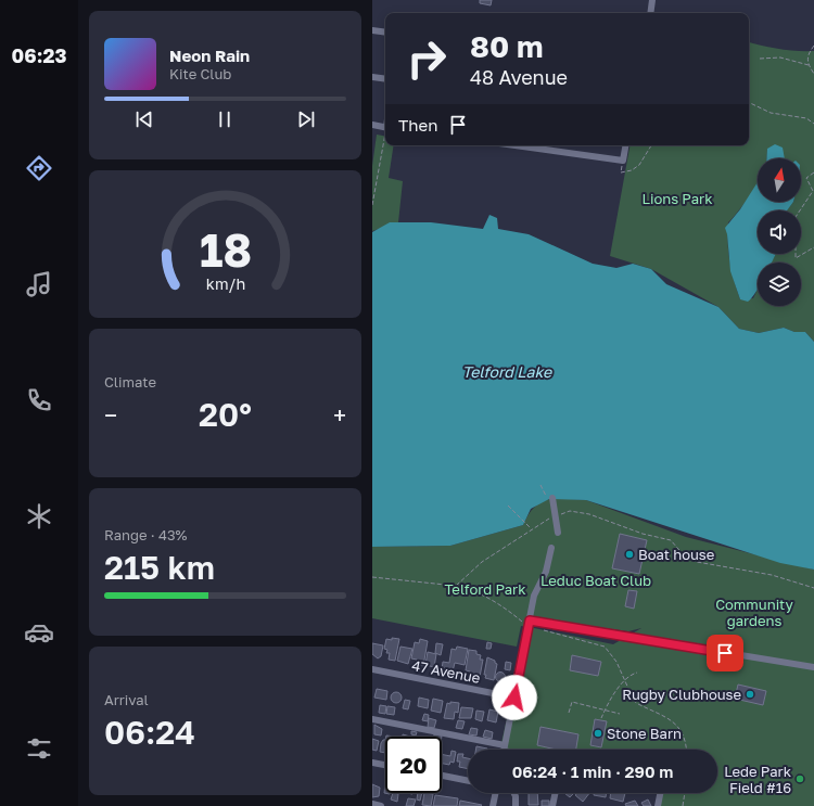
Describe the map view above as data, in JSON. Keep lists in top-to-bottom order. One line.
{"streets":{"street":["47 Avenue"]},"water":["Telford Lake"],"parks":["Lions Park","Leduc Boat Club","Telford Park","Community gardens"],"places":["Boat house","Rugby Clubhouse","Stone Barn","Lede Park Field #16"],"north":"top","page":{"tabs":"06:23","turn":["80 m","48 Avenue"],"song":["Neon Rain","Kite Club"],"then":"Then","tile":["Climate",["Range · 43%","215 km"],["Arrival","06:24"]],"heat":["−","20°","+"],"limit":"20","trip":"06:24 · 1 min · 290 m","gauge":["18","km/h"]}}
